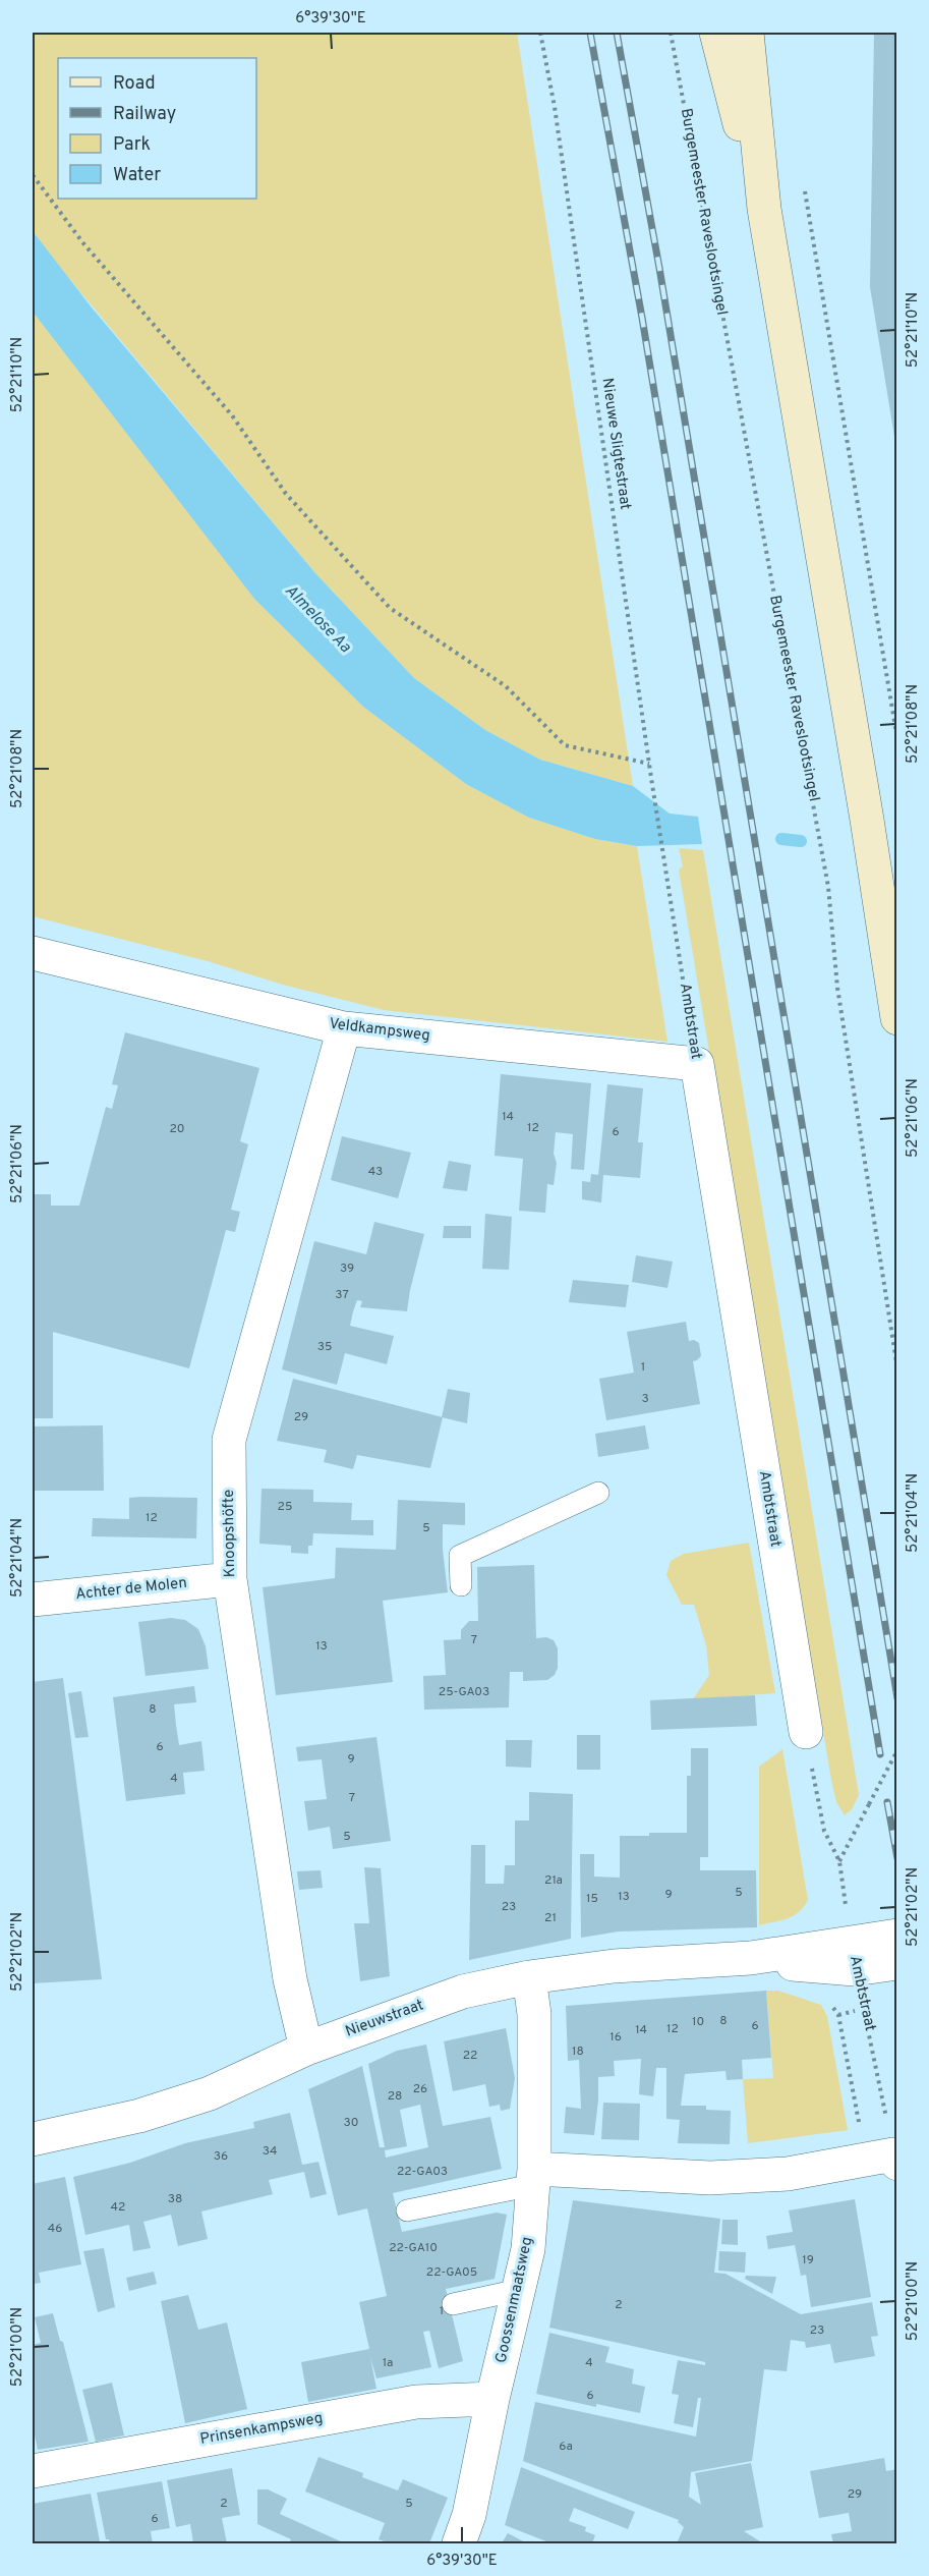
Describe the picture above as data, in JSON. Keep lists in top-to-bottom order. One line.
{"streets":{"street":["Ambtstraat","Veldkampsweg","Knoopshöfte","Achter de Molen","Nieuwstraat","Goossenmaatsweg","Prinsenkampsweg"],"path":["Burgemeester Raveslootsingel","Nieuwe Sligtestraat"]},"crossings":[["Nieuwe Sligtestraat","Ambtstraat"],["Ambtstraat","Veldkampsweg"],["Ambtstraat","Nieuwstraat"],["Veldkampsweg","Knoopshöfte"],["Knoopshöfte","Achter de Molen"],["Knoopshöfte","Nieuwstraat"],["Nieuwstraat","Goossenmaatsweg"],["Goossenmaatsweg","Prinsenkampsweg"]],"water":["Almelose Aa"],"house_numbers":["14","12","20","6","43","39","37","35","1","3","29","25","12","5","7","13","25-GA03","8","6","9","4","7","5","21a","5","9","13","15","23","21","8","10","6","12","14","16","18","22","26","28","30","34","36","22-GA03","38","42","46","22-GA10","19","22-GA05","2","1","23","1a","4","6","6a","29","2","5","6"],"legend":["Road","Railway","Park","Water"],"coordinates":["6°39'30\"E","52°21'10\"N","52°21'08\"N","52°21'06\"N","52°21'04\"N","52°21'02\"N","52°21'00\"N"]}
